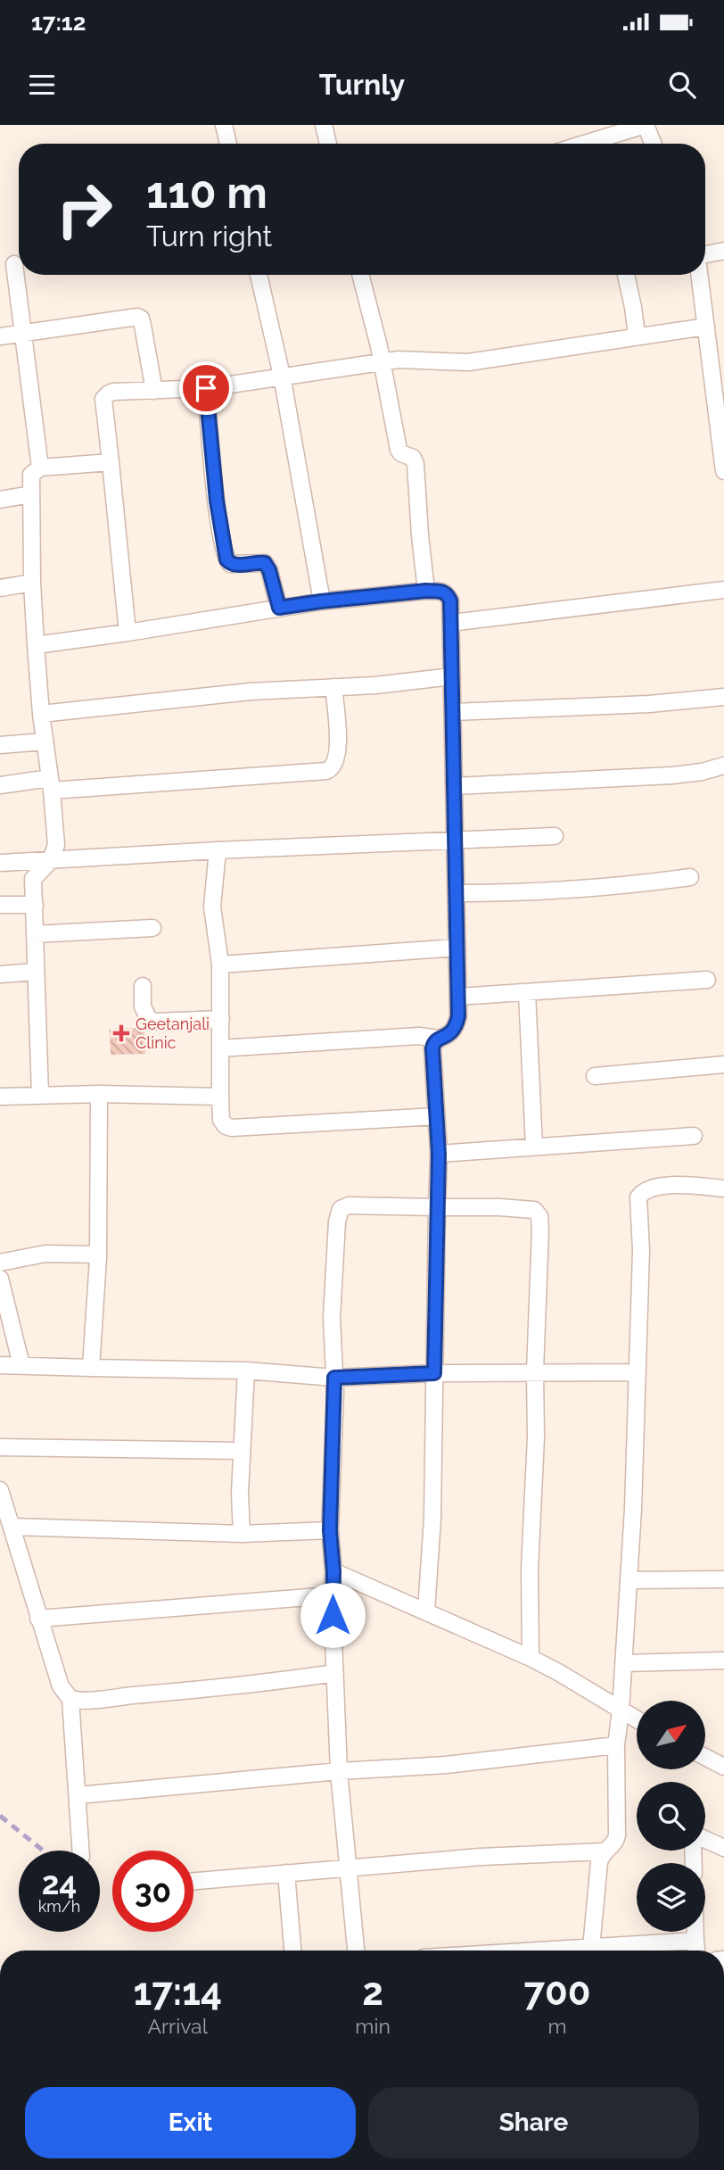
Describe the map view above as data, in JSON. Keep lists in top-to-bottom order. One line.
{"places":{"health":["Geetanjali Clinic"]},"north":"top right","page":{"status":"17:12","header":"Turnly","turn":["110 m","Turn right"],"speed":"24 km/h","limit":"30","eta":["17:14","Arrival","2","min","700","m"],"buttons":["Exit","Share"]}}
